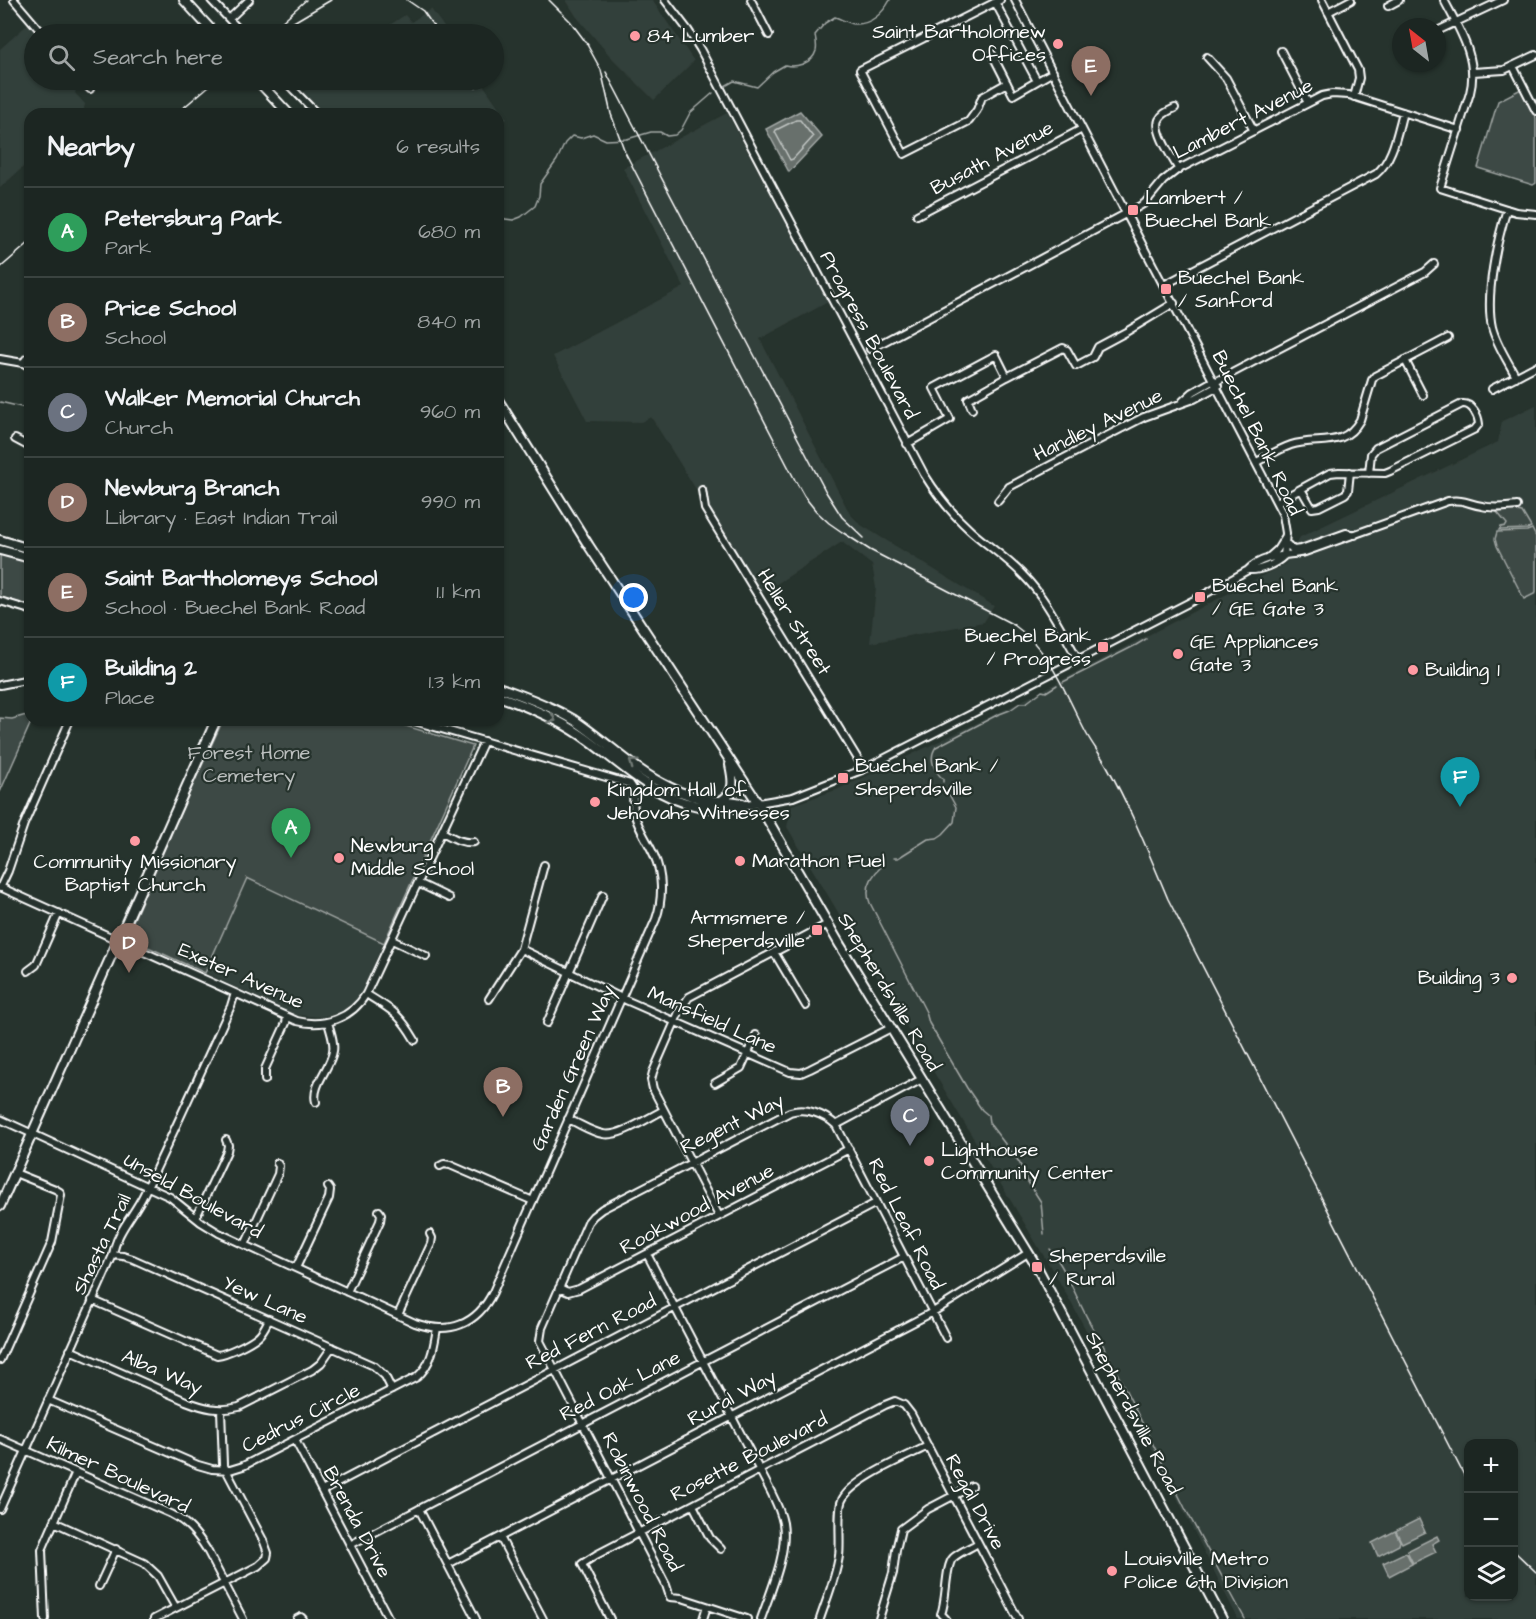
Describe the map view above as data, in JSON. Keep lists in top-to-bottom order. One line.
{"streets":{"main road":["Shepherdsville Road"],"street":["Lambert Avenue","Busath Avenue","Progress Boulevard","Handley Avenue","Buechel Bank Road","Heller Street","Exeter Avenue","Mansfield Lane","Garden Green Way","Regent Way","Unseld Boulevard","Rookwood Avenue","Red Leaf Road","Shasta Trail","Yew Lane","Red Fern Road","Alba Way","Red Oak Lane","Rural Way","Cedrus Circle","Rosette Boulevard","Kilmer Boulevard","Robinwood Road","Regal Drive","Brenda Drive"]},"crossings":[["Lambert Avenue","Buechel Bank Road"],["Busath Avenue","Buechel Bank Road"],["Handley Avenue","Buechel Bank Road"],["Exeter Avenue","Garden Green Way"],["Exeter Avenue","Shasta Trail"],["Shepherdsville Road","Mansfield Lane"],["Shepherdsville Road","Rural Way"],["Mansfield Lane","Garden Green Way"],["Garden Green Way","Unseld Boulevard"],["Garden Green Way","Cedrus Circle"],["Regent Way","Red Leaf Road"],["Regent Way","Robinwood Road"],["Unseld Boulevard","Shasta Trail"],["Unseld Boulevard","Cedrus Circle"],["Rookwood Avenue","Red Leaf Road"],["Rookwood Avenue","Robinwood Road"],["Red Leaf Road","Red Fern Road"],["Red Leaf Road","Red Oak Lane"],["Red Leaf Road","Rural Way"],["Shasta Trail","Yew Lane"],["Shasta Trail","Alba Way"],["Shasta Trail","Cedrus Circle"],["Shasta Trail","Kilmer Boulevard"],["Yew Lane","Alba Way"],["Yew Lane","Cedrus Circle"],["Red Fern Road","Robinwood Road"],["Red Fern Road","Brenda Drive"],["Red Oak Lane","Robinwood Road"],["Red Oak Lane","Brenda Drive"],["Rural Way","Robinwood Road"],["Cedrus Circle","Brenda Drive"],["Rosette Boulevard","Robinwood Road"],["Rosette Boulevard","Regal Drive"]],"parks":["Forest Home Cemetery"],"places":{"other":["84 Lumber","Saint Bartholomew Offices","GE Appliances Gate 3","Building 1","Kingdom Hall of Jehovahs Witnesses","Community Missionary Baptist Church","Newburg Middle School","Marathon Fuel","Building 3","Lighthouse Community Center","Louisville Metro Police 6th Division"],"transit":["Lambert / Buechel Bank","Buechel Bank / Sanford","Buechel Bank / GE Gate 3","Buechel Bank / Progress","Buechel Bank / Sheperdsville","Armsmere / Sheperdsville","Sheperdsville / Rural"]},"north":"top left","page":{"search":"Search here","pins":["E","F","A","D","B","C"],"heading":["Nearby","6 results"],"list":[{"mark":"A","name":"Petersburg Park","note":"Park","value":"680 m"},{"mark":"B","name":"Price School","note":"School","value":"840 m"},{"mark":"C","name":"Walker Memorial Church","note":"Church","value":"960 m"},{"mark":"D","name":"Newburg Branch","note":"Library · East Indian Trail","value":"990 m"},{"mark":"E","name":"Saint Bartholomeys School","note":"School · Buechel Bank Road","value":"1.1 km"},{"mark":"F","name":"Building 2","note":"Place","value":"1.3 km"}],"map_buttons":["+","−"]}}
